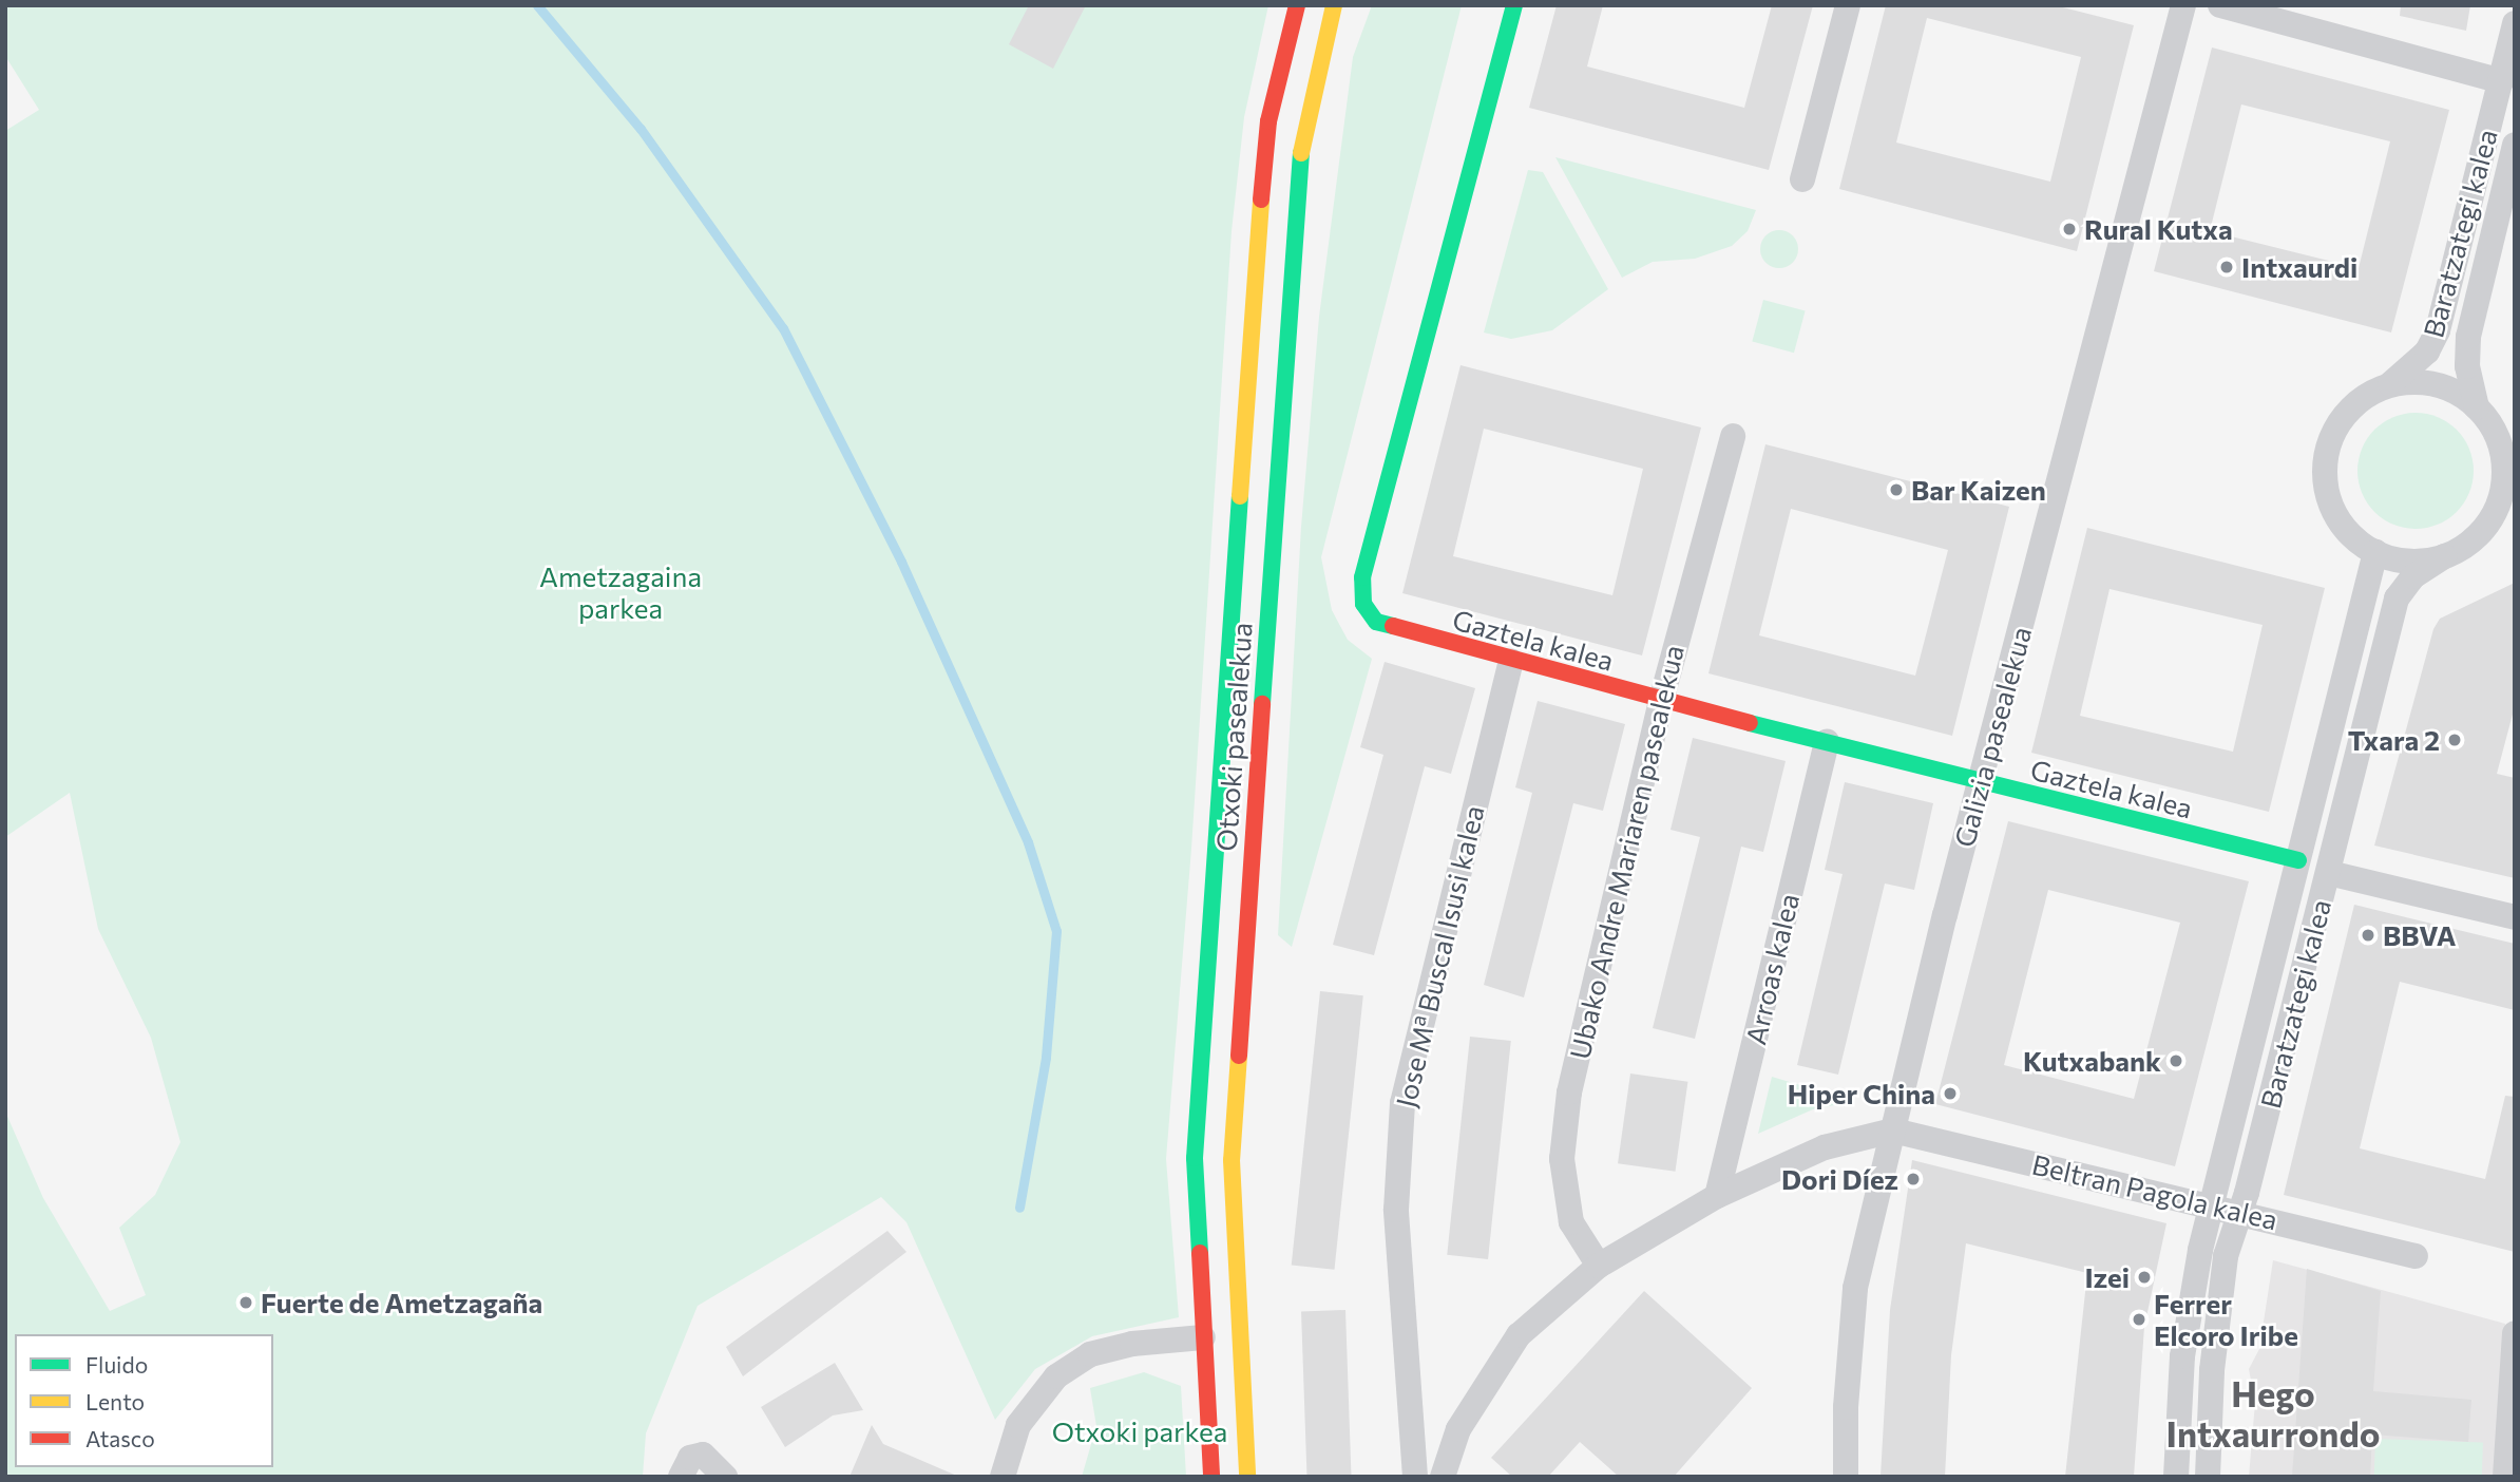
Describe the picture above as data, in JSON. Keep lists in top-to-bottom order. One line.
{"streets":{"main road":["Gaztela kalea","Otxoki pasealekua"],"street":["Baratzategi kalea","Galizia pasealekua","Ubako Andre Mariaren pasealekua","Jose Mª Buscal Isusi kalea","Arroas kalea","Beltran Pagola kalea"]},"crossings":[["Baratzategi kalea","Gaztela kalea"],["Baratzategi kalea","Beltran Pagola kalea"],["Gaztela kalea","Galizia pasealekua"],["Gaztela kalea","Ubako Andre Mariaren pasealekua"],["Gaztela kalea","Jose Mª Buscal Isusi kalea"],["Gaztela kalea","Arroas kalea"],["Galizia pasealekua","Beltran Pagola kalea"]],"districts":["Hego Intxaurrondo"],"parks":["Ametzagaina parkea","Otxoki parkea"],"places":["Rural Kutxa","Intxaurdi","Bar Kaizen","Txara 2","BBVA","Kutxabank","Hiper China","Dori Díez","Izei","Fuerte de Ametzagaña","Ferrer Elcoro Iribe"],"legend":["Fluido","Lento","Atasco"]}
